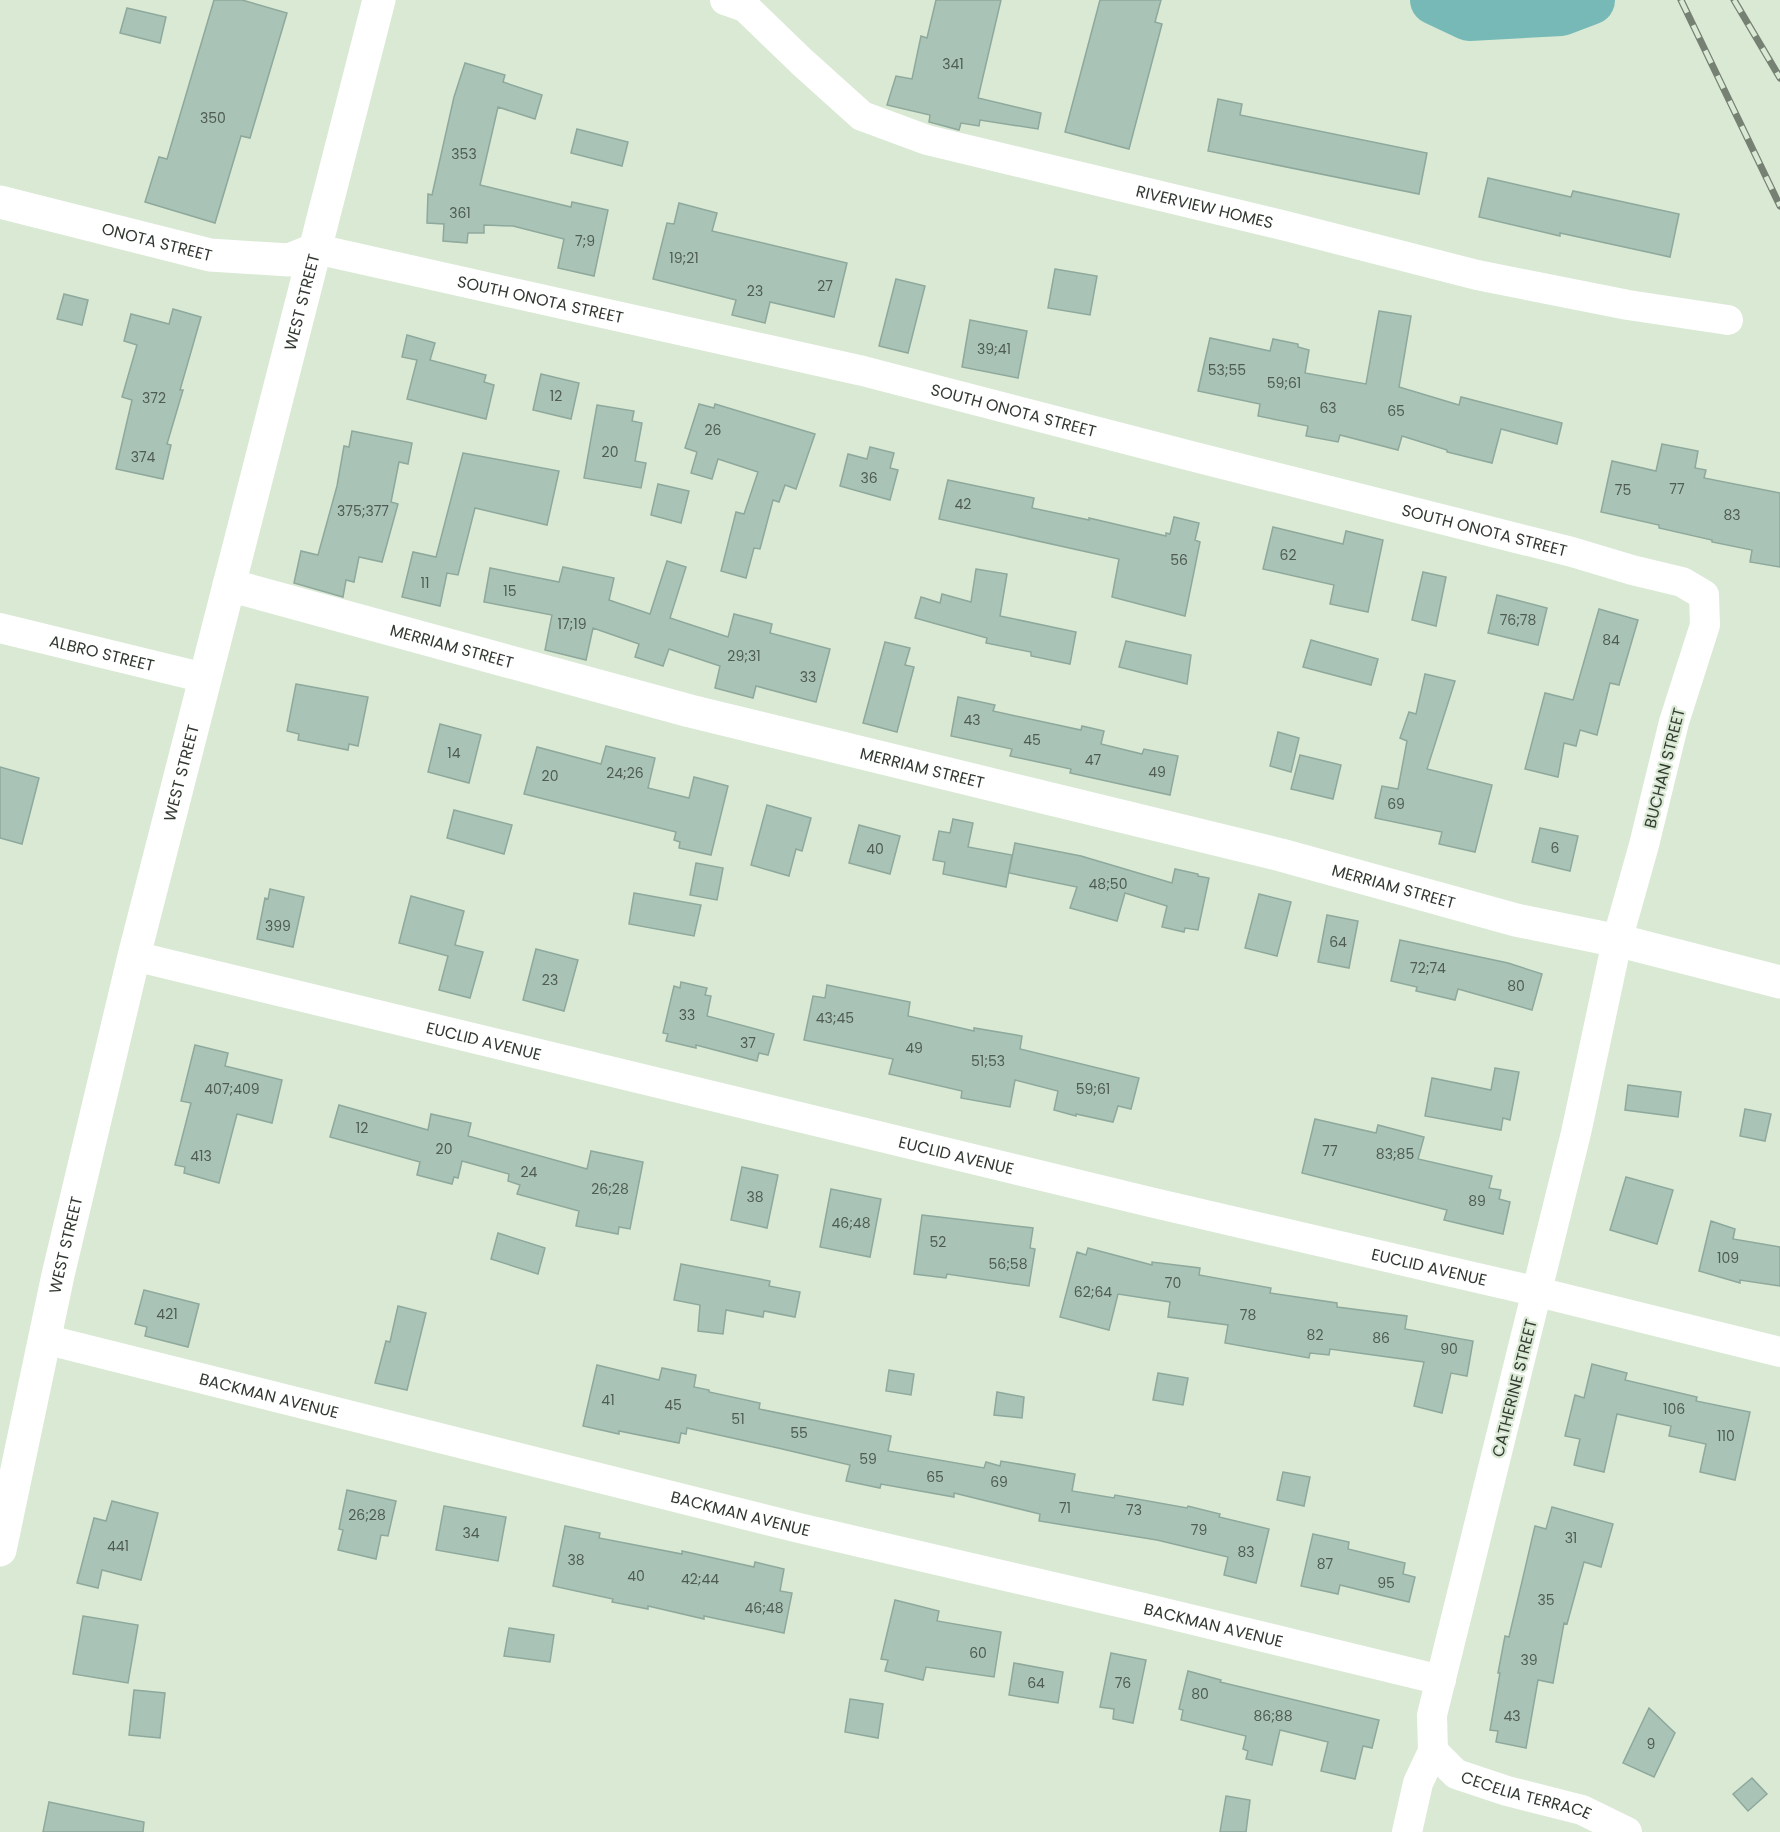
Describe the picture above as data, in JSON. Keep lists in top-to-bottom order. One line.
{"streets":{"street":["RIVERVIEW HOMES","ONOTA STREET","SOUTH ONOTA STREET","WEST STREET","MERRIAM STREET","ALBRO STREET","BUCHAN STREET","EUCLID AVENUE","CATHERINE STREET","BACKMAN AVENUE","CECELIA TERRACE"]},"crossings":[["ONOTA STREET","SOUTH ONOTA STREET"],["ONOTA STREET","WEST STREET"],["SOUTH ONOTA STREET","WEST STREET"],["SOUTH ONOTA STREET","BUCHAN STREET"],["WEST STREET","MERRIAM STREET"],["WEST STREET","ALBRO STREET"],["WEST STREET","EUCLID AVENUE"],["WEST STREET","BACKMAN AVENUE"],["MERRIAM STREET","BUCHAN STREET"],["MERRIAM STREET","CATHERINE STREET"],["BUCHAN STREET","CATHERINE STREET"],["EUCLID AVENUE","CATHERINE STREET"],["CATHERINE STREET","BACKMAN AVENUE"],["CATHERINE STREET","CECELIA TERRACE"]],"house_numbers":["341","350","353","361","7;9","19;21","27","23","39;41","53;55","59;61","12","372","63","65","26","20","374","36","77","75","42","375;377","83","62","56","11","15","76;78","17;19","84","29;31","33","43","45","14","47","49","24;26","20","69","6","40","48;50","399","64","72;74","23","80","33","43;45","37","49","51;53","407;409","59;61","12","20","77","83;85","413","24","26;28","38","89","46;48","52","109","56;58","70","62;64","421","78","82","86","90","41","45","106","51","55","110","59","65","69","71","73","26;28","79","34","31","441","83","38","87","40","42;44","95","35","46;48","60","39","64","76","80","86;88","43","9"]}
